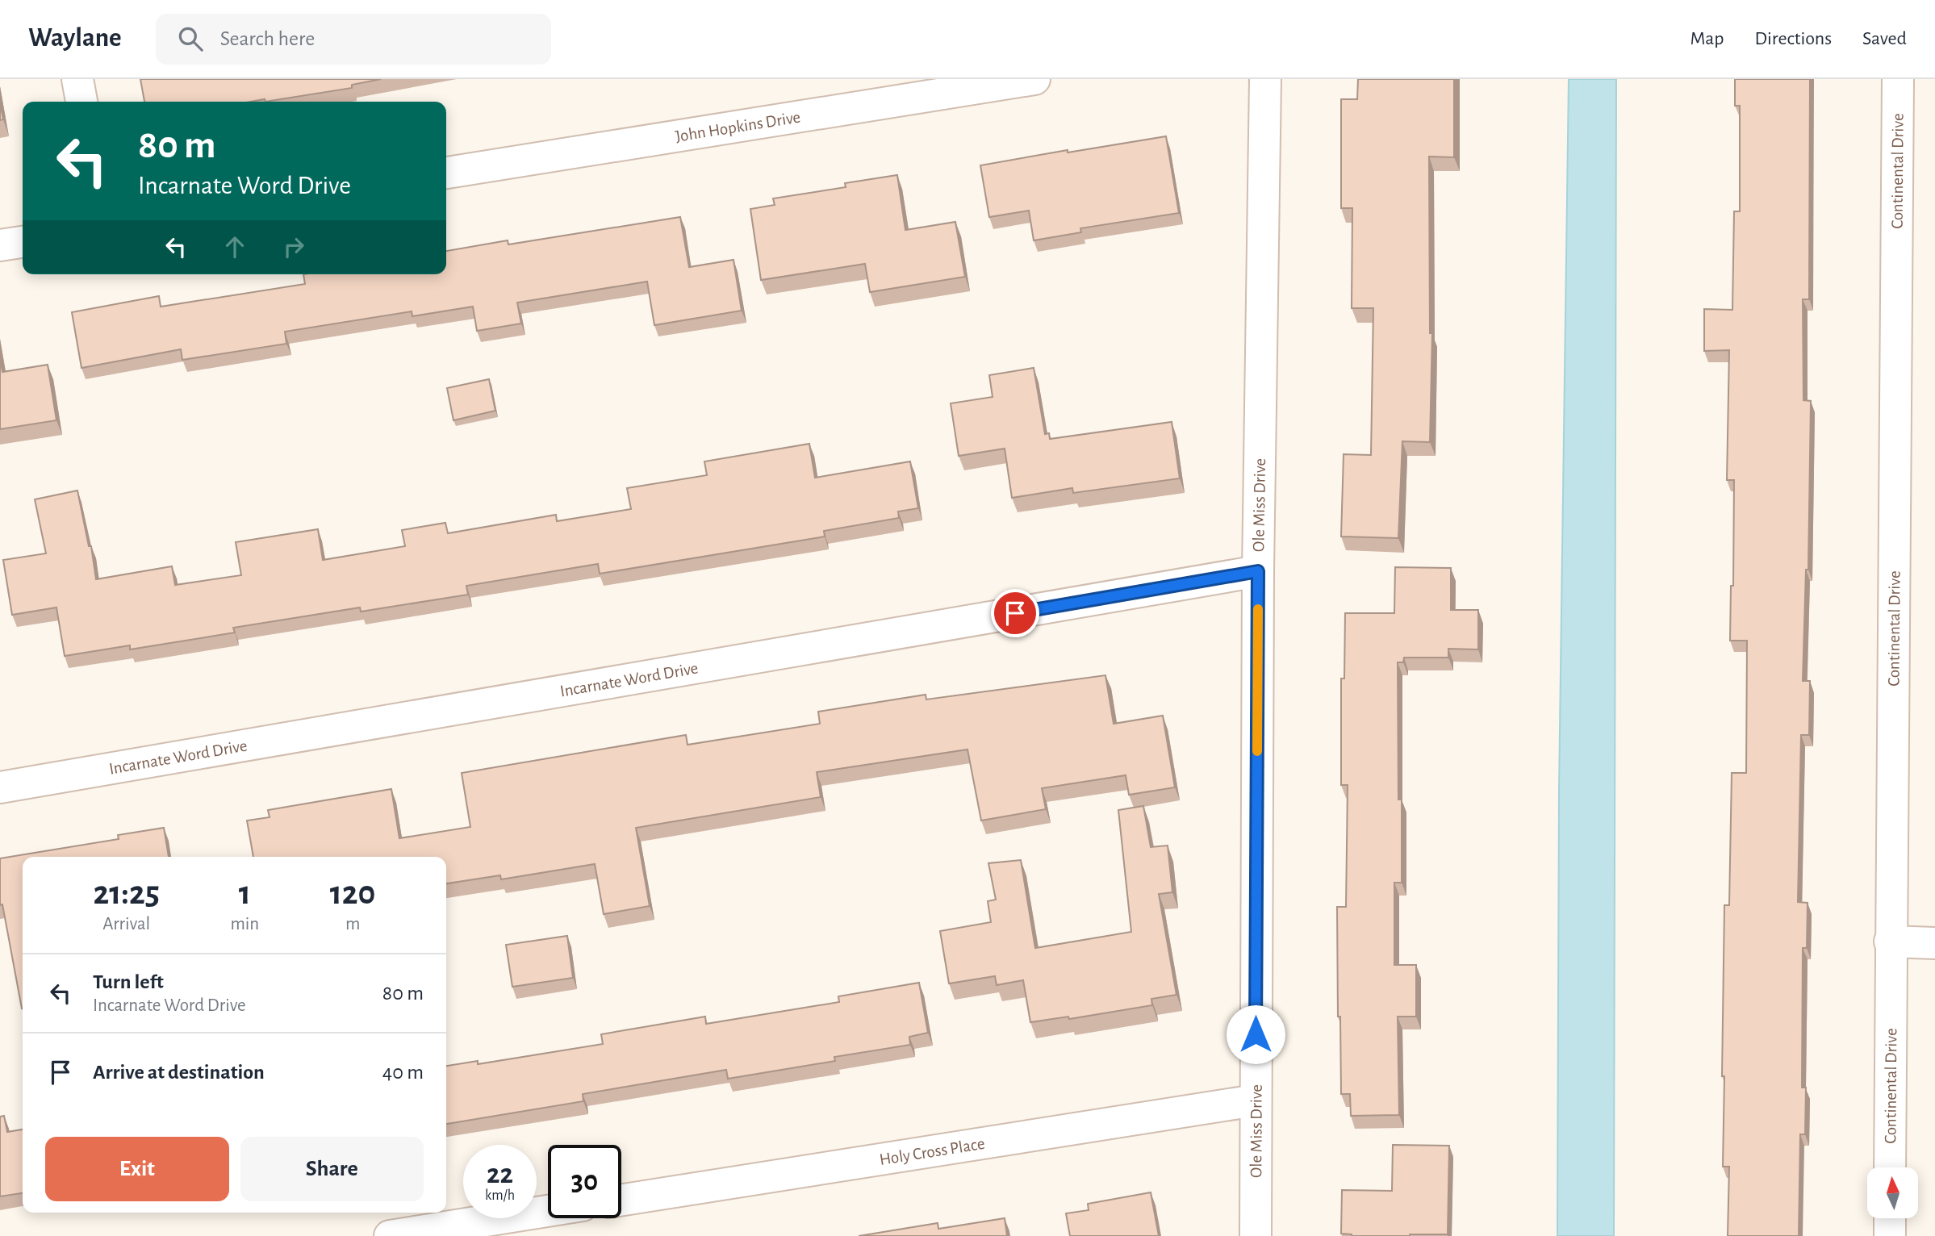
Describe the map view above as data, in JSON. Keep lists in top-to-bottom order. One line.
{"streets":{"street":["John Hopkins Drive","Continental Drive","Ole Miss Drive","Incarnate Word Drive","Holy Cross Place"]},"crossings":[["Ole Miss Drive","Incarnate Word Drive"],["Ole Miss Drive","Holy Cross Place"]],"north":"top","page":{"header":"Waylane","search":"Search here","nav":["Map","Directions","Saved"],"turn":["80 m","Incarnate Word Drive"],"eta":["21:25","Arrival","1","min","120","m"],"list":[{"name":"Turn left","note":"Incarnate Word Drive","value":"80 m"},{"name":"Arrive at destination","value":"40 m"}],"buttons":["Exit","Share"],"speed":"22 km/h","limit":"30"}}
